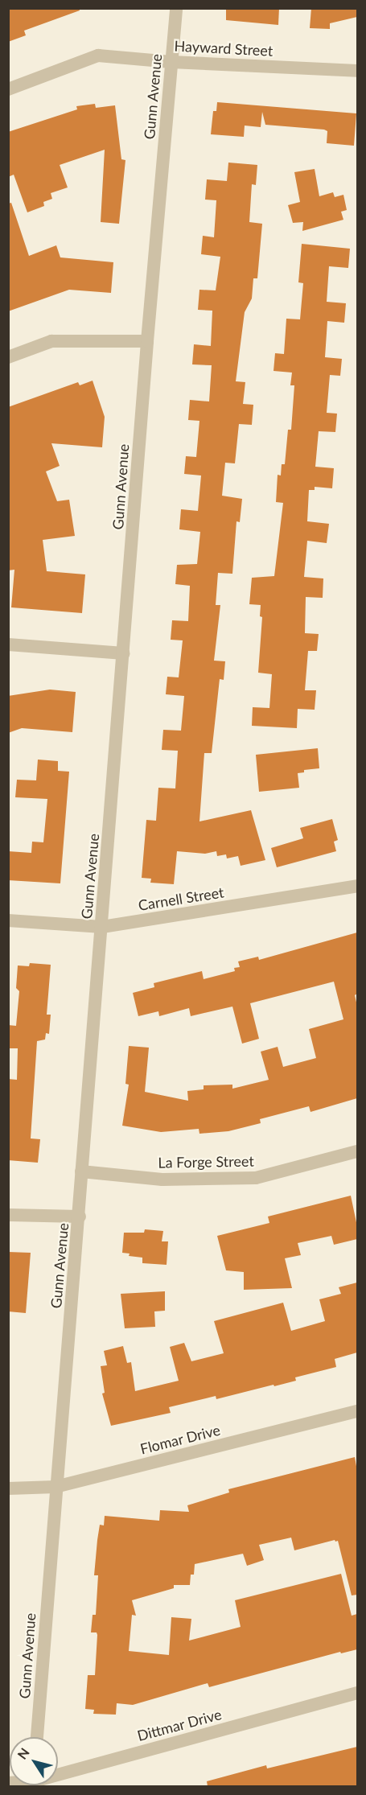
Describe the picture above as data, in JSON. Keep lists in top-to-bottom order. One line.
{"streets":{"street":["Hayward Street","Gunn Avenue","Carnell Street","La Forge Street","Flomar Drive","Dittmar Drive"]},"crossings":[["Hayward Street","Gunn Avenue"],["Gunn Avenue","Carnell Street"],["Gunn Avenue","La Forge Street"],["Gunn Avenue","Flomar Drive"]],"north":"top left"}
